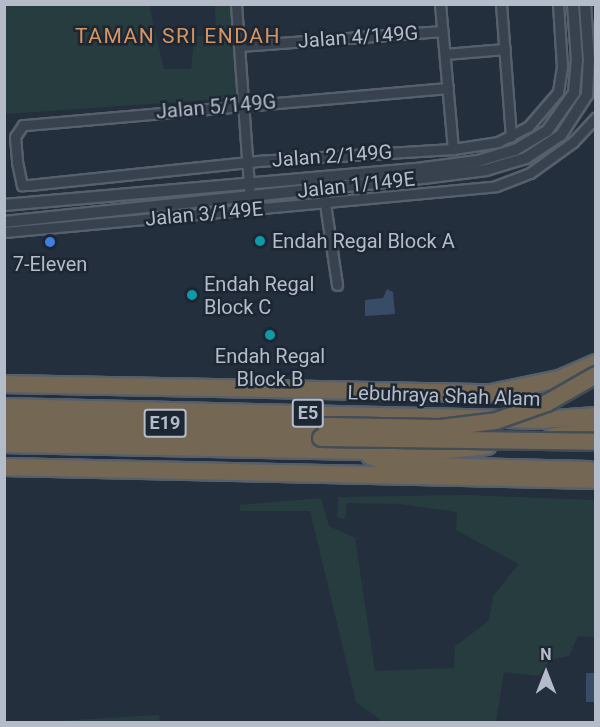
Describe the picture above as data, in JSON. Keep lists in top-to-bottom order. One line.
{"streets":{"highway":["Lebuhraya Shah Alam","E5","E19"],"street":["Jalan 4/149G","Jalan 5/149G","Jalan 2/149G","Jalan 1/149E","Jalan 3/149E"]},"crossings":[["Jalan 5/149G","Jalan 2/149G"],["Lebuhraya Shah Alam","E5"]],"districts":["TAMAN SRI ENDAH"],"places":["Endah Regal Block A","7-Eleven","Endah Regal Block C","Endah Regal Block B"],"north":"top"}
